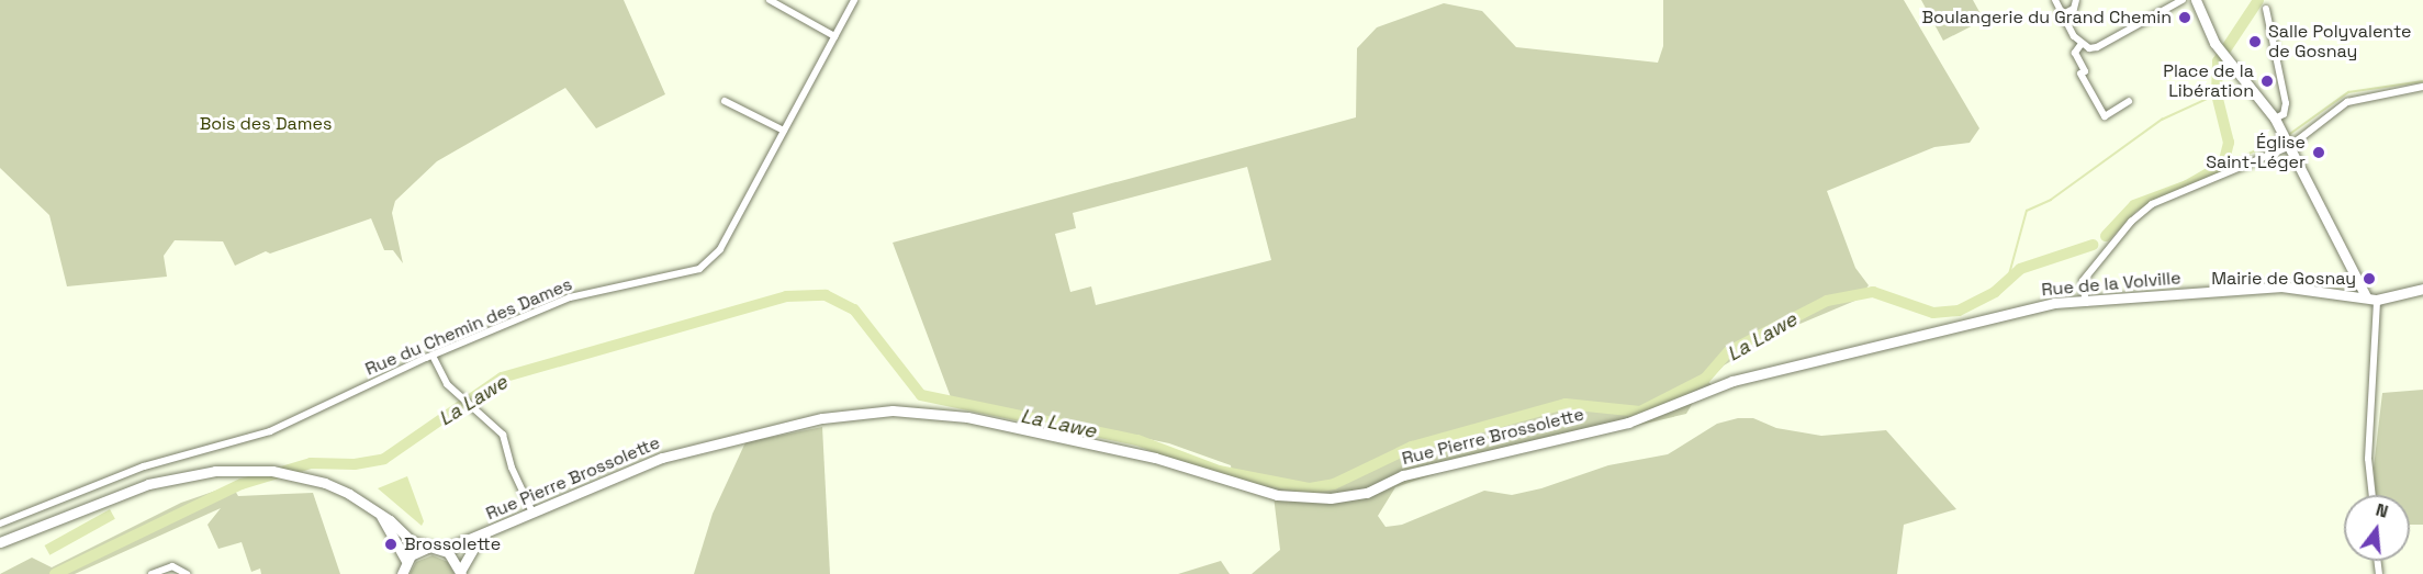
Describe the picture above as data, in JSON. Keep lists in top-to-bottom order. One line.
{"streets":{"street":["Rue de la Volville","Rue du Chemin des Dames","Rue Pierre Brossolette"]},"crossings":[["Rue de la Volville","Rue Pierre Brossolette"]],"water":["La Lawe"],"parks":["Bois des Dames"],"places":["Boulangerie du Grand Chemin","Salle Polyvalente de Gosnay","Place de la Libération","Église Saint-Léger","Mairie de Gosnay","Brossolette"],"north":"top"}
